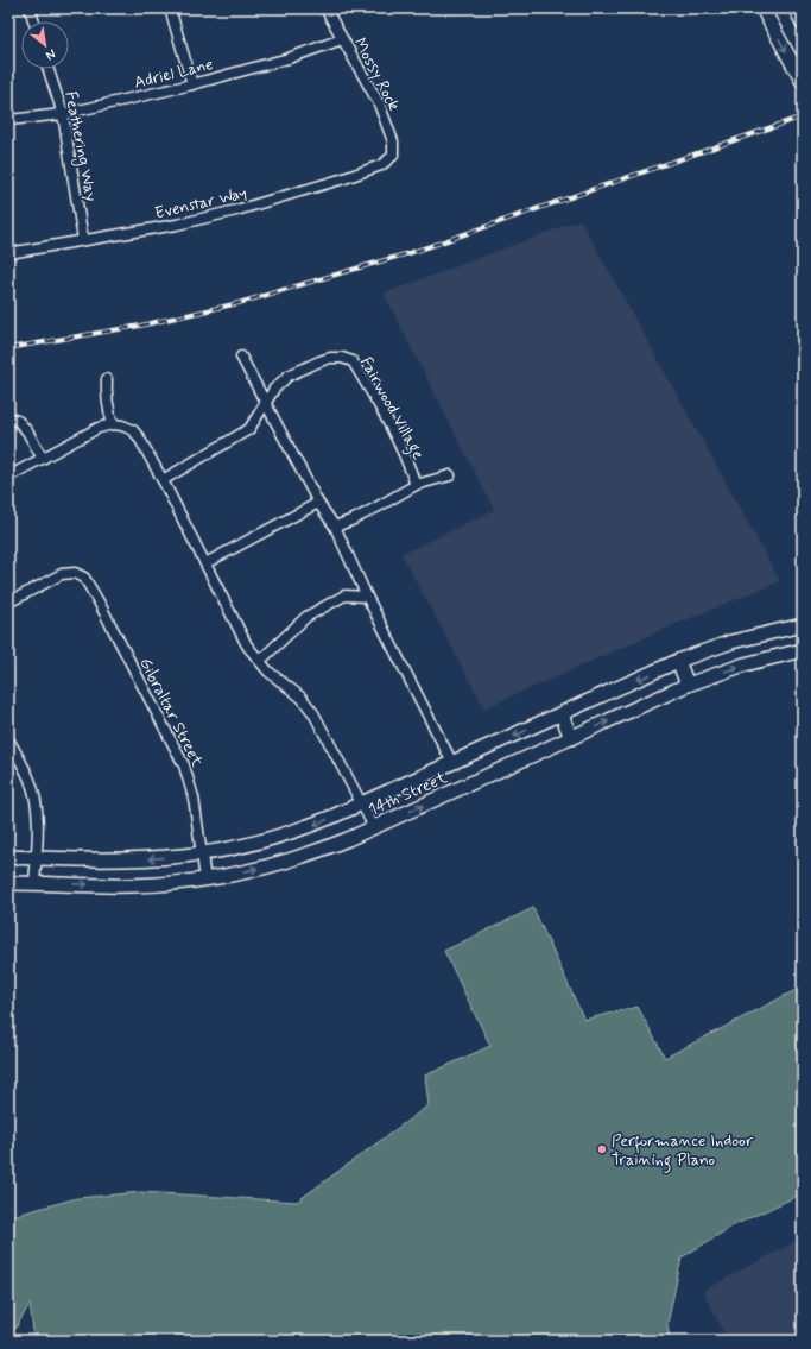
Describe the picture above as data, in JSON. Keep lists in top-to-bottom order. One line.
{"streets":{"main road":["14th Street"],"street":["Adriel Lane","Mossy Rock","Feathering Way","Evenstar Way","Fairwood Village","Gibraltar Street"]},"crossings":[["Adriel Lane","Mossy Rock"],["Adriel Lane","Feathering Way"],["Mossy Rock","Evenstar Way"],["Feathering Way","Evenstar Way"],["Gibraltar Street","14th Street"]],"places":["Performance Indoor Training Plano"],"north":"bottom right"}
